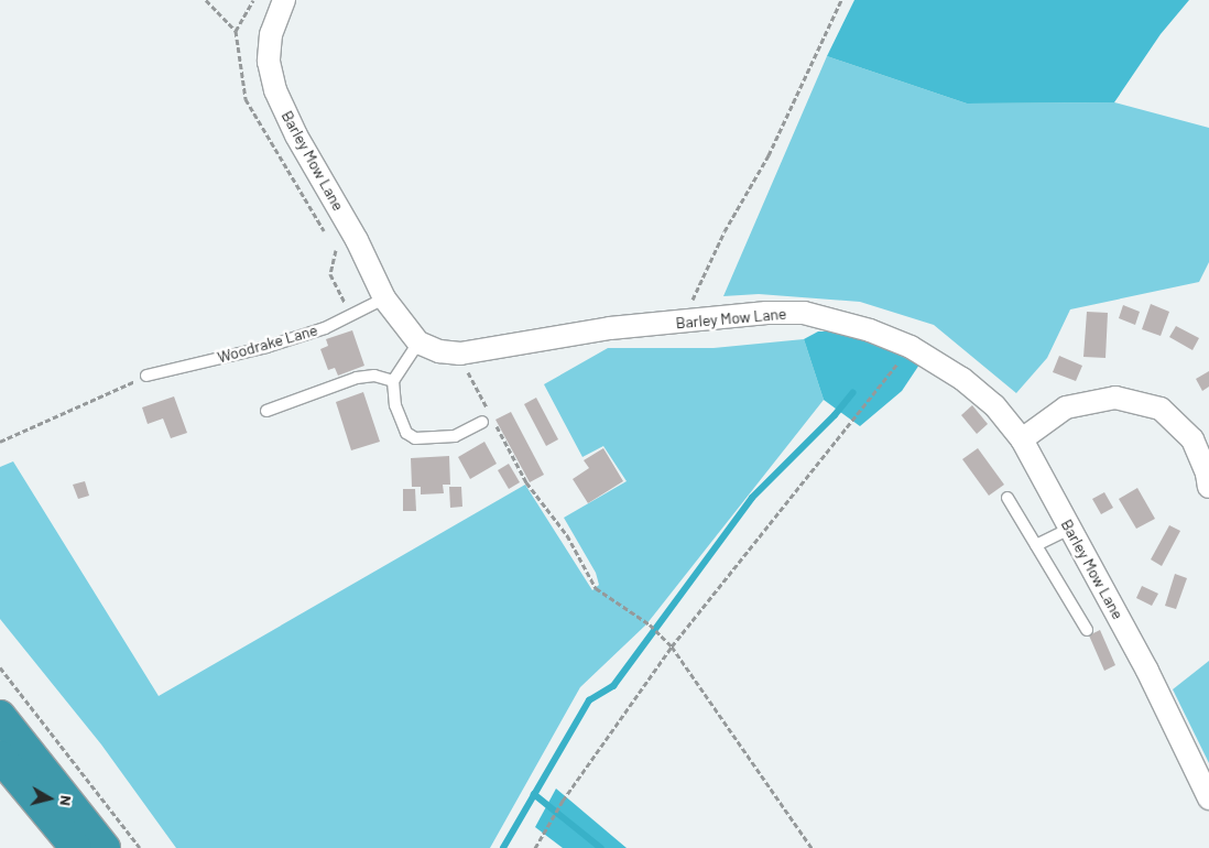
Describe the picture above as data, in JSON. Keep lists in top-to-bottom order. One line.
{"streets":{"street":["Barley Mow Lane"],"lane":["Woodrake Lane"]},"crossings":[["Barley Mow Lane","Woodrake Lane"]],"north":"right"}
